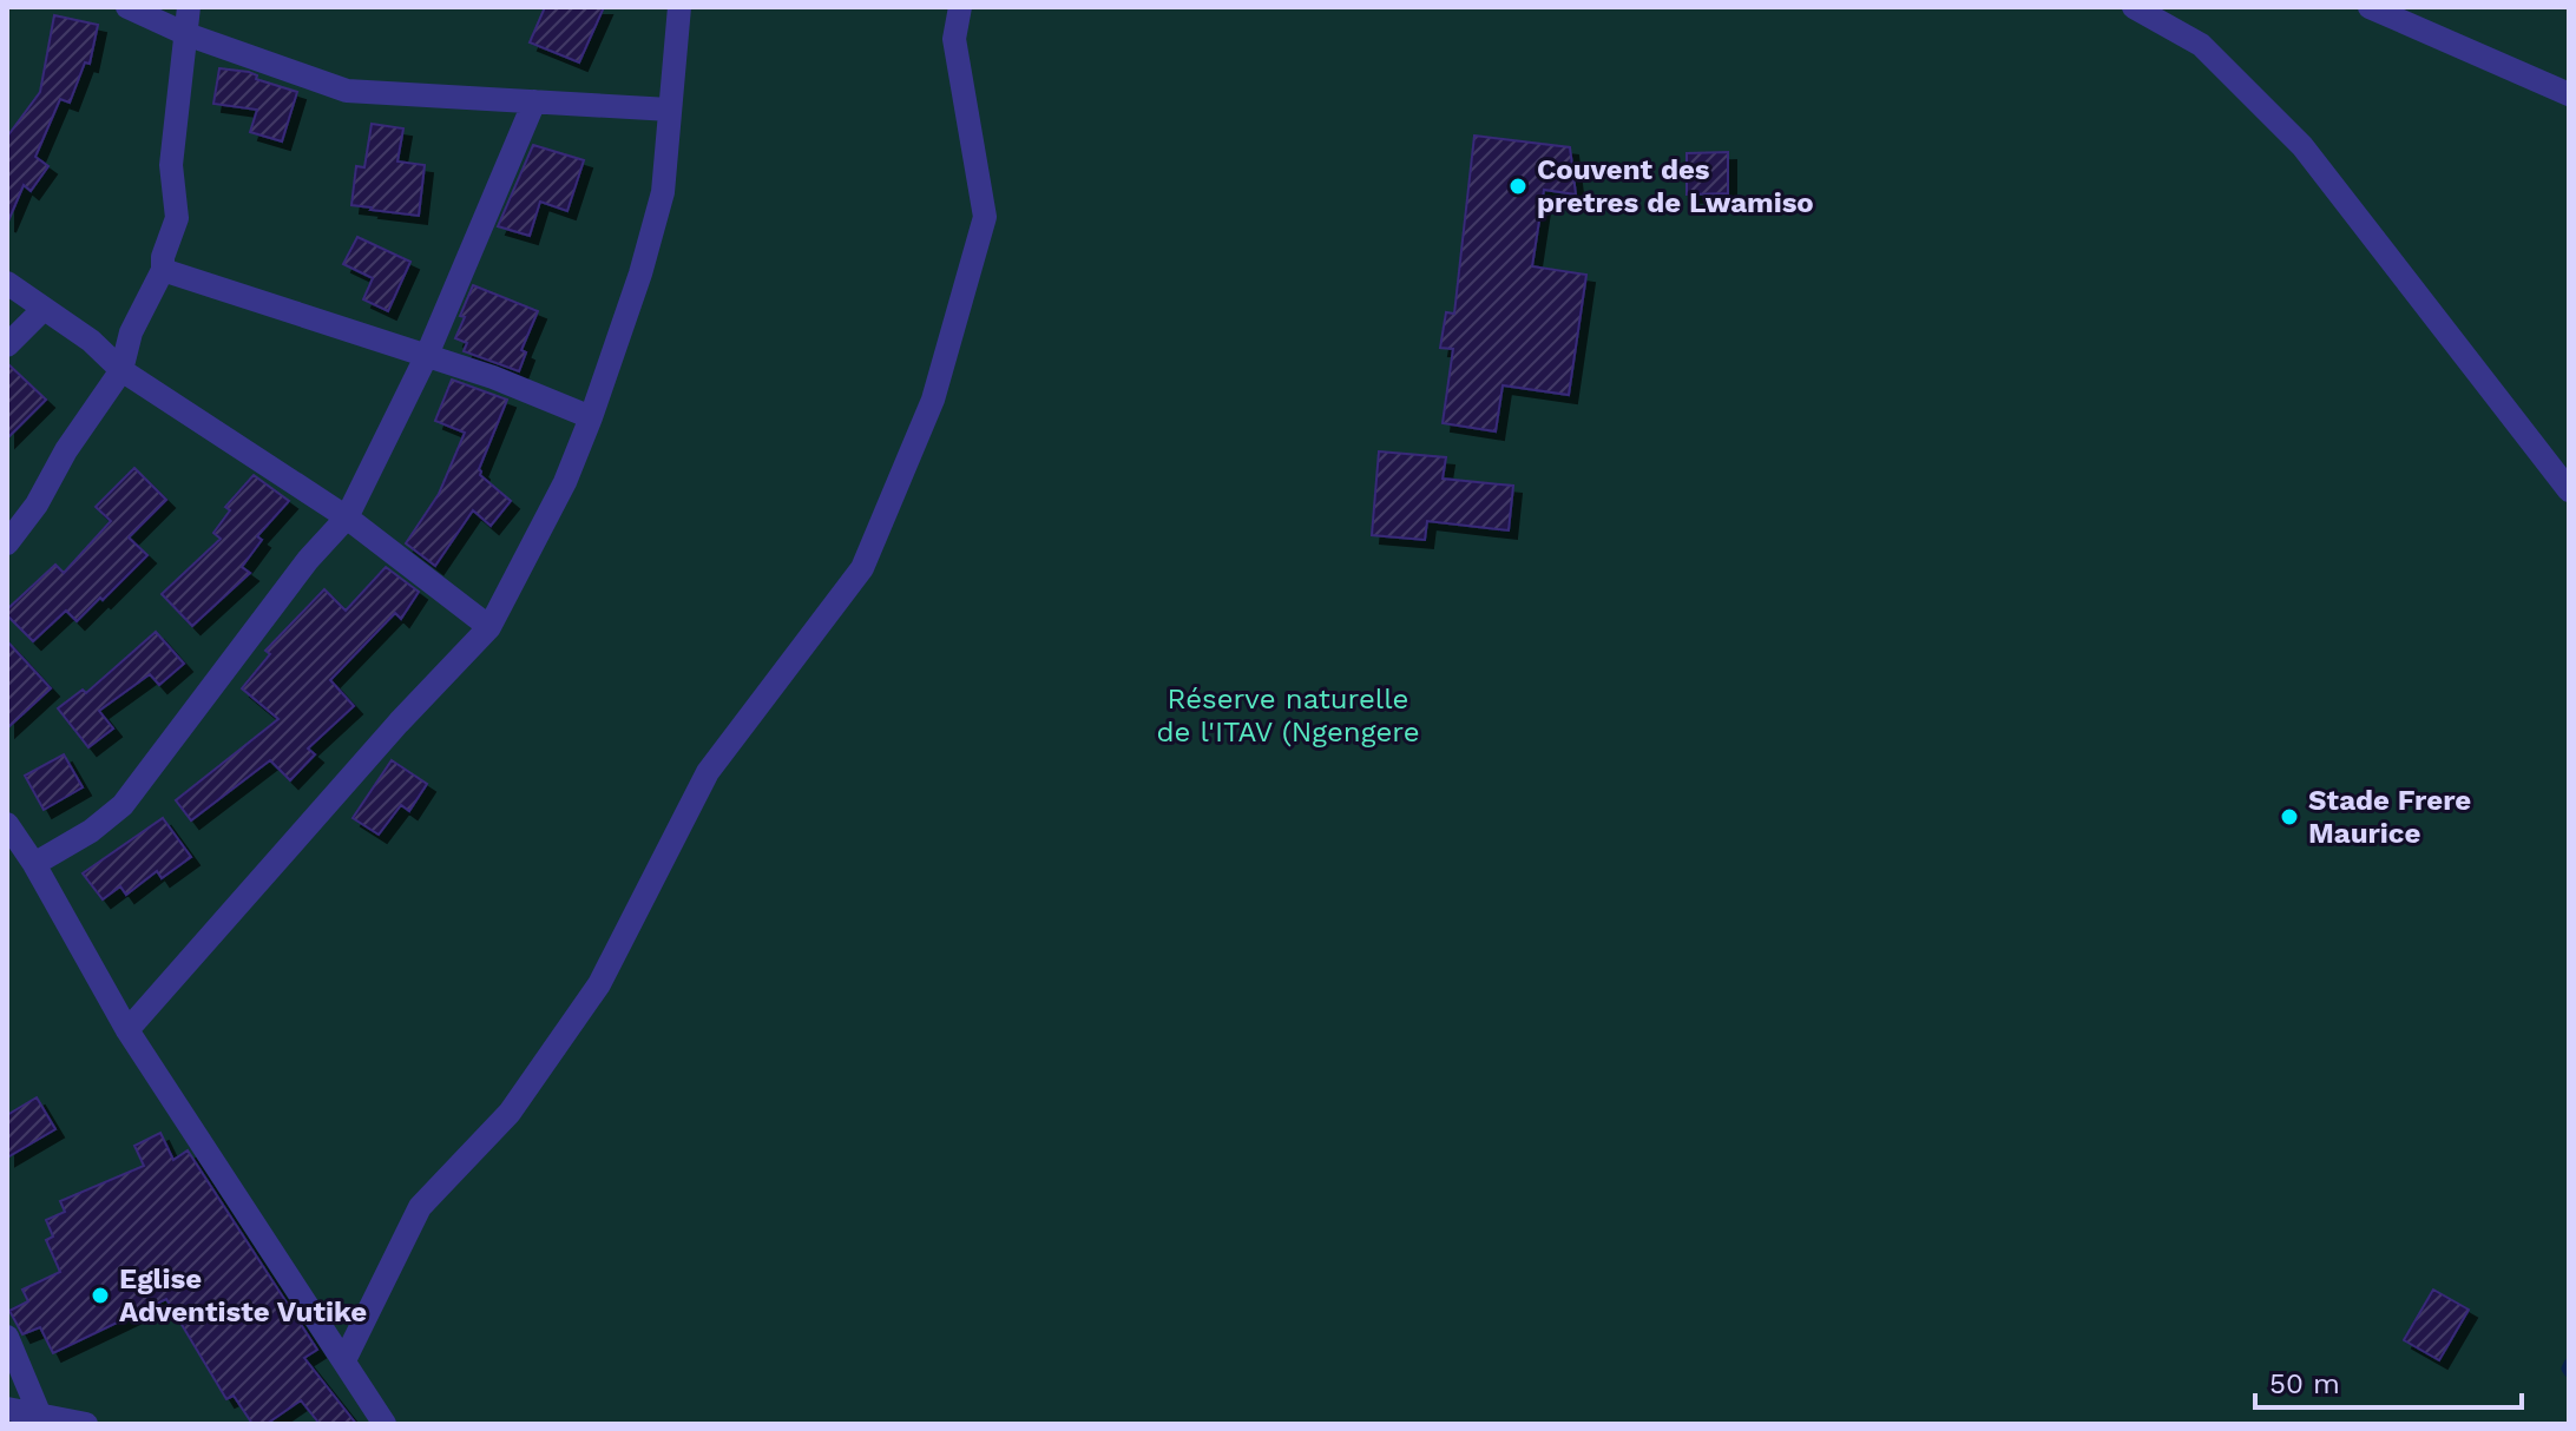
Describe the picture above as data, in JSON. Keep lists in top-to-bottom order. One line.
{"parks":["Réserve naturelle de l'ITAV (Ngengere"],"places":["Couvent des pretres de Lwamiso","Stade Frere Maurice","Eglise Adventiste Vutike"],"scale_bar":"50 m"}
